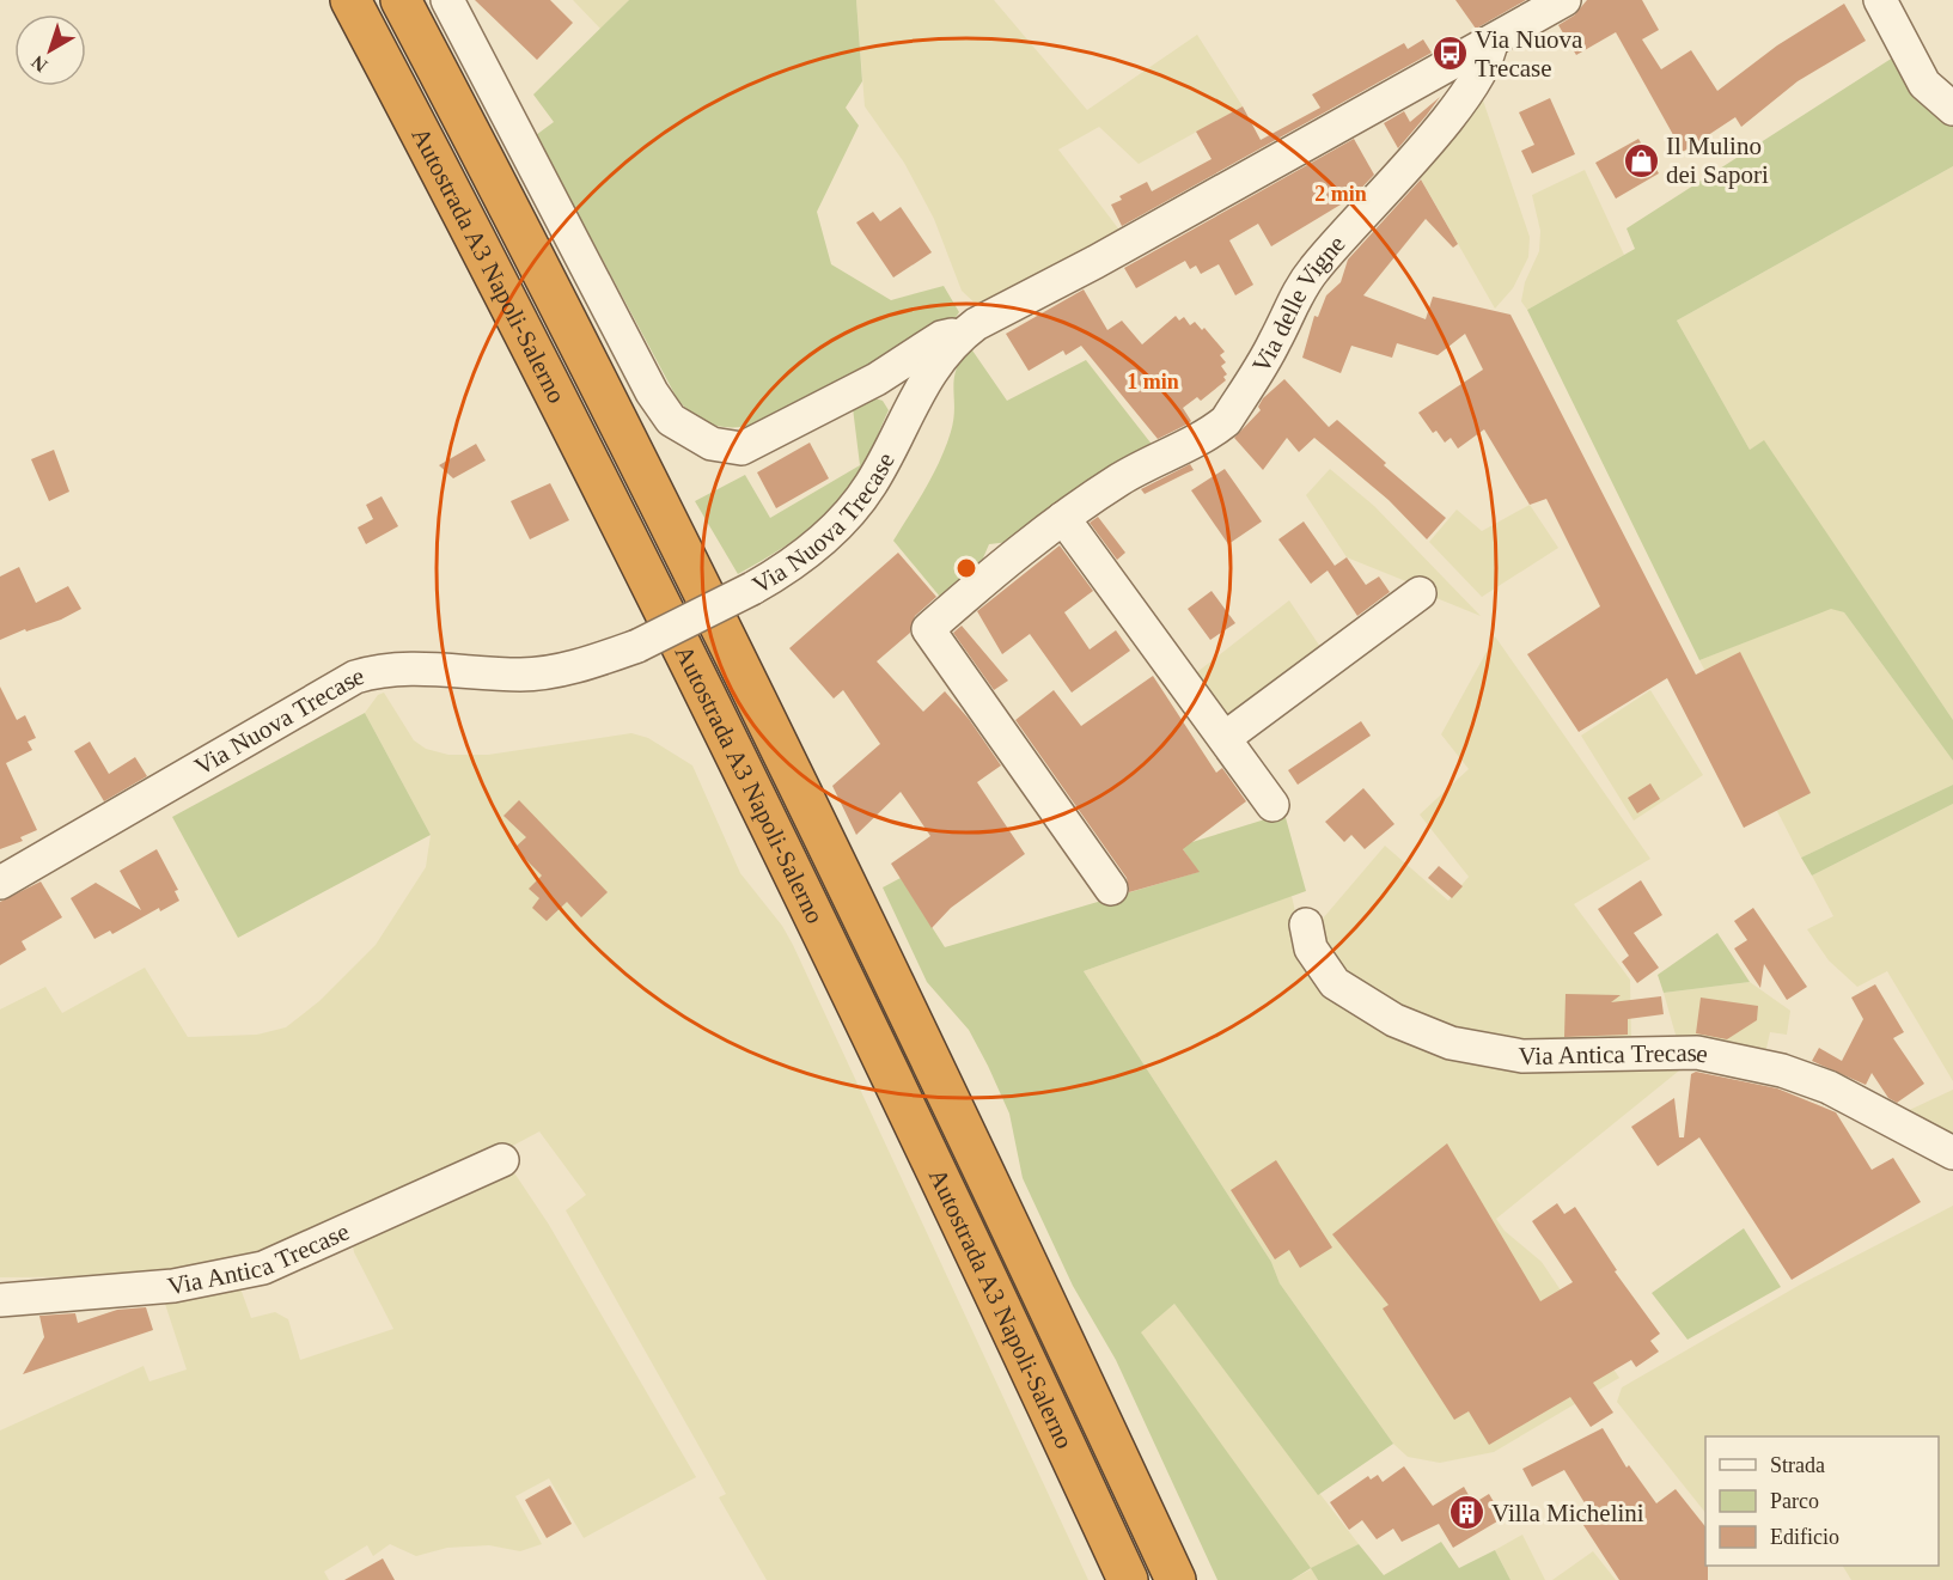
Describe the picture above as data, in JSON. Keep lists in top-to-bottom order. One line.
{"streets":{"highway":["Autostrada A3 Napoli-Salerno"],"street":["Via delle Vigne","Via Nuova Trecase","Via Antica Trecase"]},"crossings":[["Via delle Vigne","Via Nuova Trecase"]],"places":{"bus stop":["Via Nuova Trecase"],"shop":["Il Mulino dei Sapori"],"building":["Villa Michelini"]},"legend":["Strada","Parco","Edificio"],"north":"bottom left","rings":["2 min","1 min"]}
